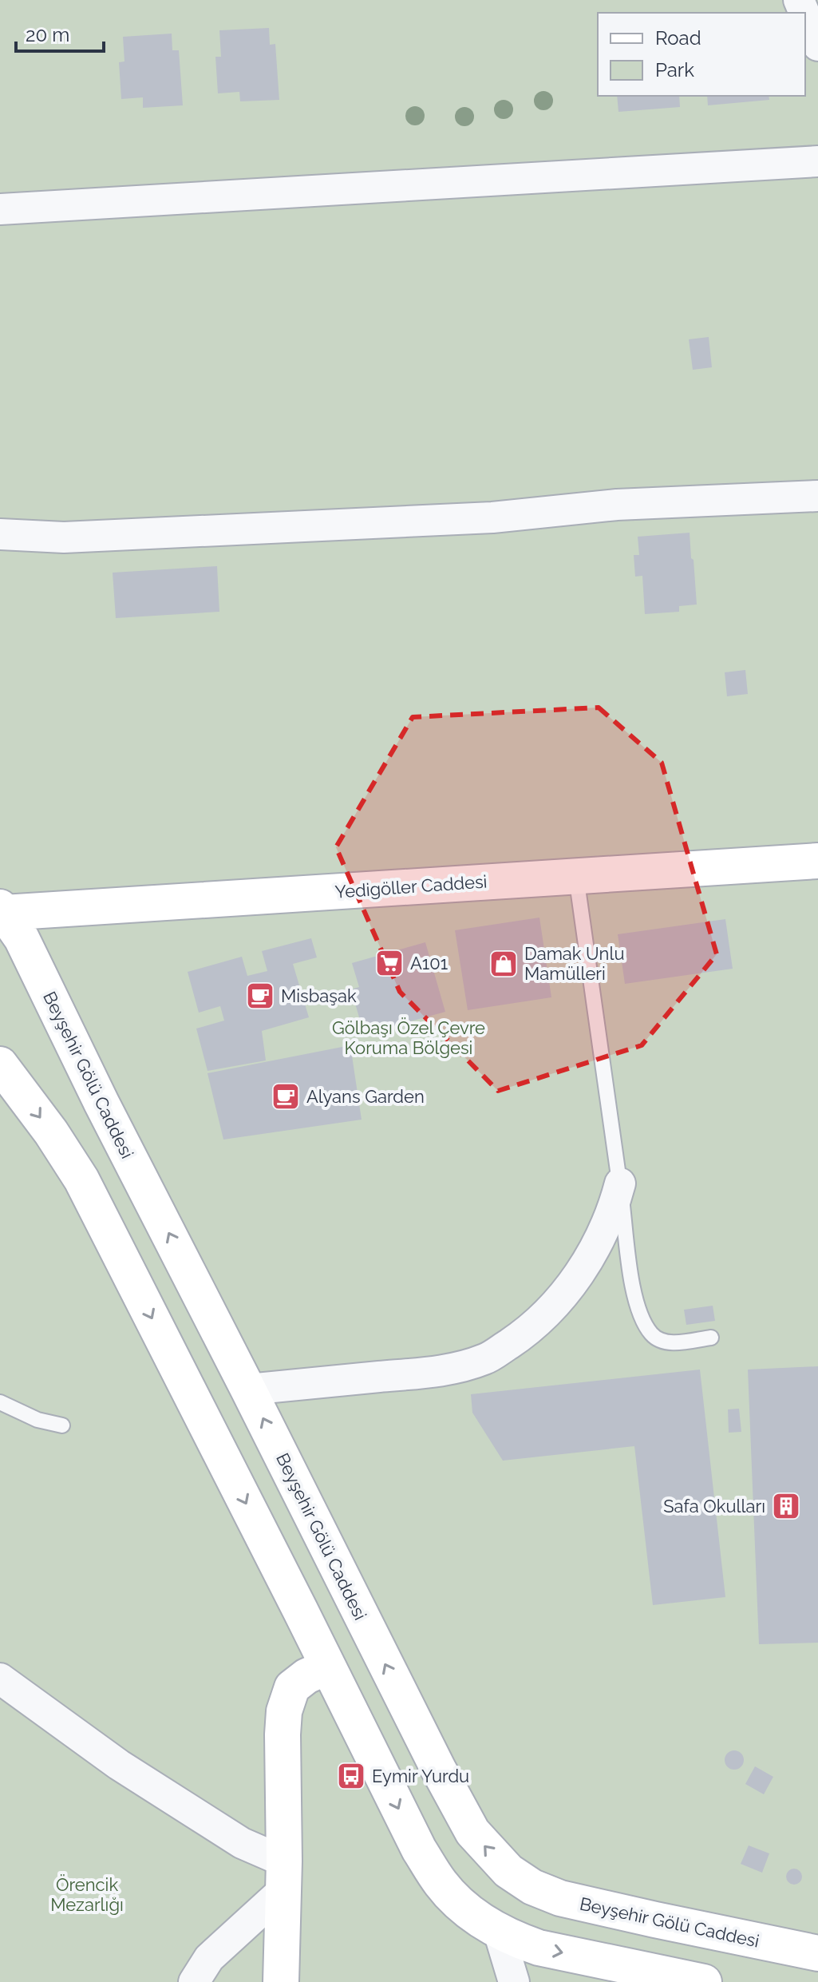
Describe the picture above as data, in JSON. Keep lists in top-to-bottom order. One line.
{"streets":{"main road":["Yedigöller Caddesi","Beyşehir Gölü Caddesi"]},"crossings":[["Yedigöller Caddesi","Beyşehir Gölü Caddesi"]],"parks":["Gölbaşı Özel Çevre Koruma Bölgesi","Örencik Mezarlığı"],"places":{"supermarket":["A101"],"shop":["Damak Unlu Mamülleri"],"cafe":["Misbaşak","Alyans Garden"],"building":["Safa Okulları"],"bus stop":["Eymir Yurdu"]},"legend":["Road","Park"],"scale_bar":"20 m"}
